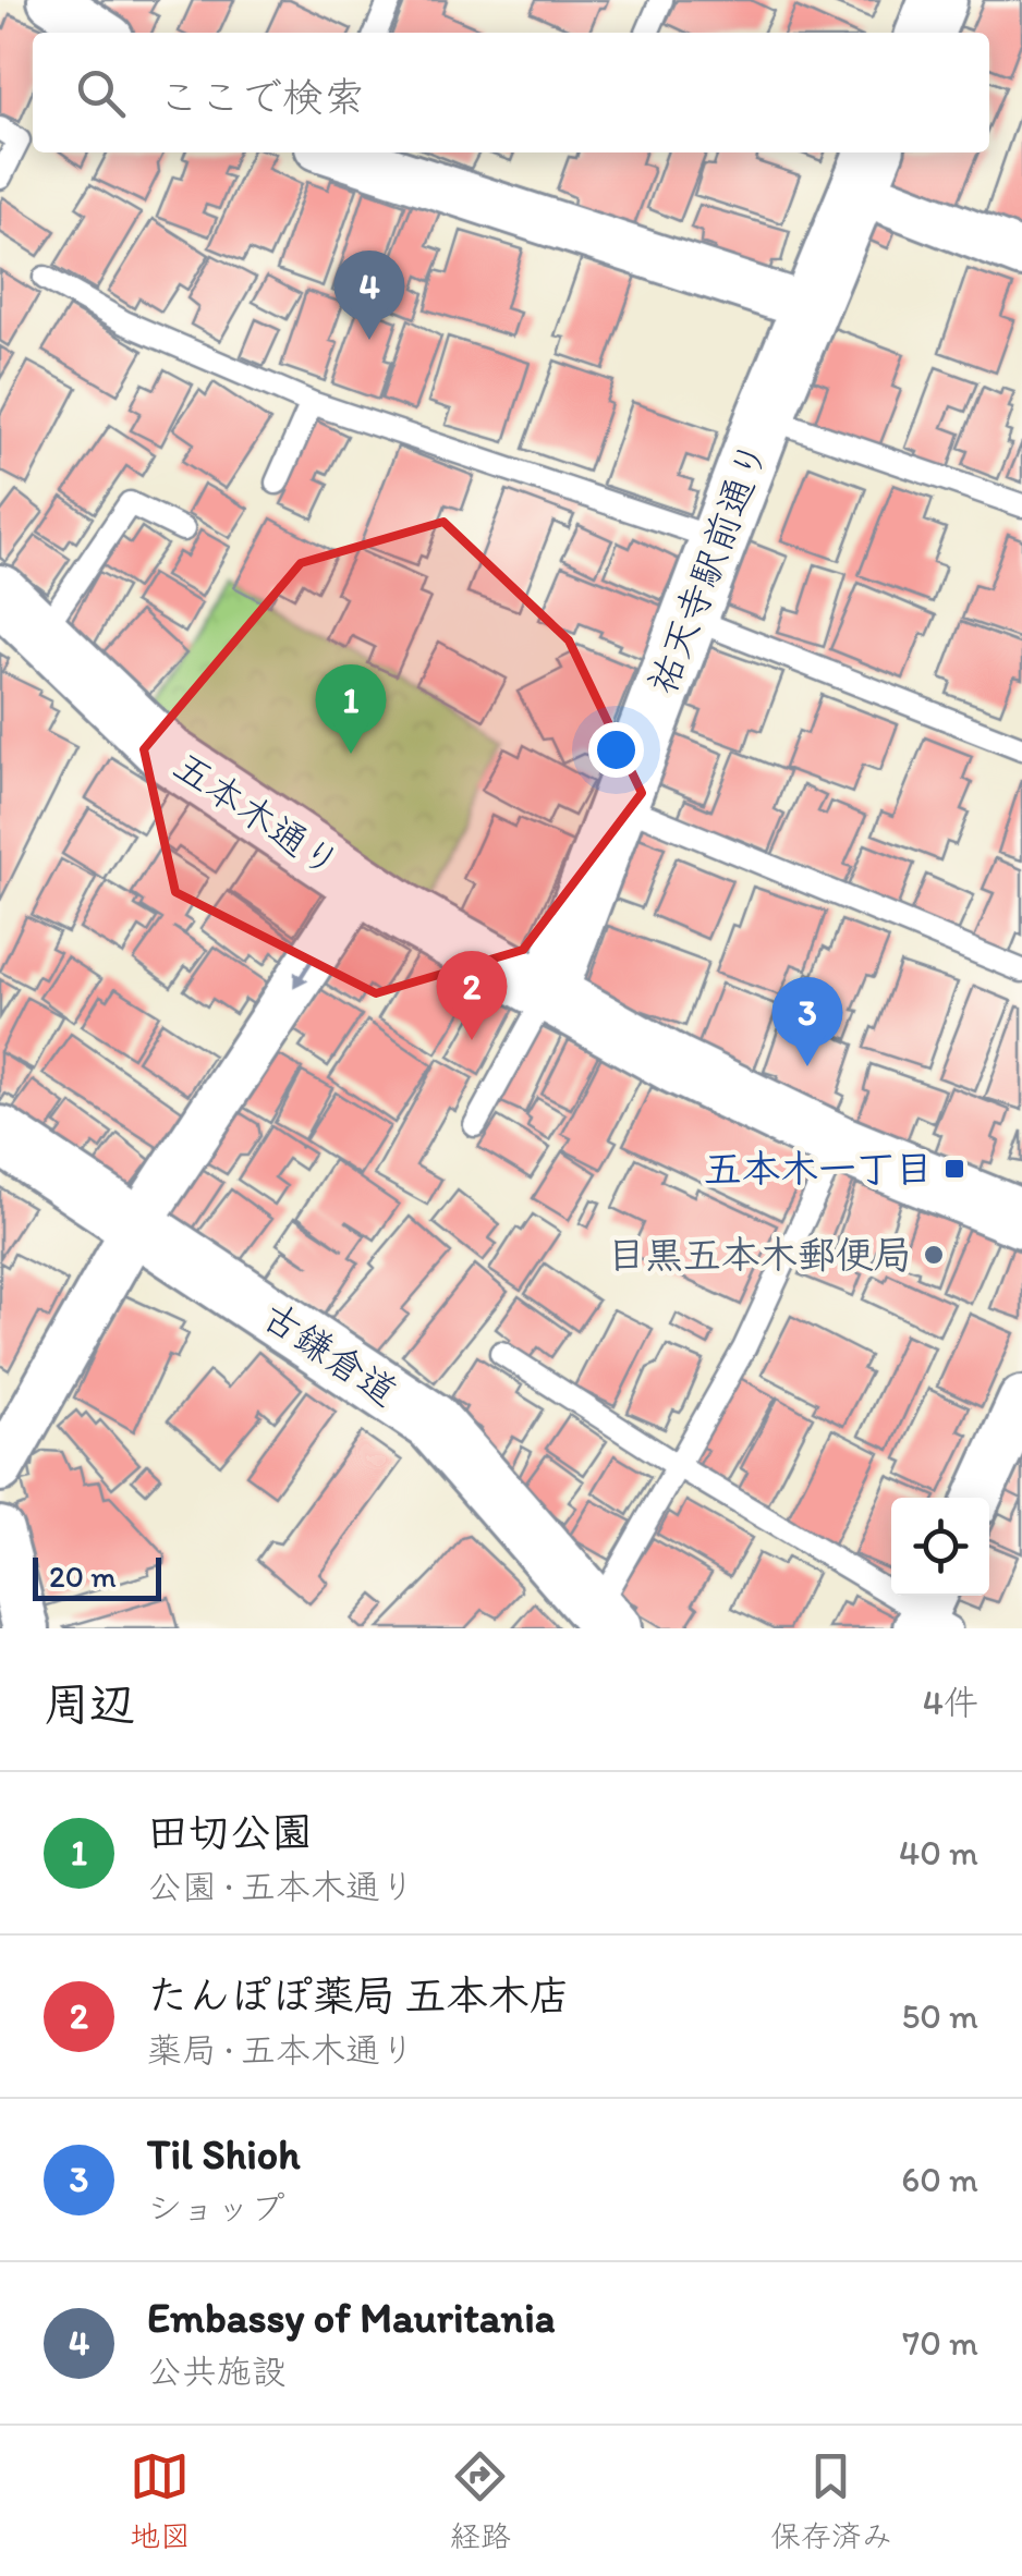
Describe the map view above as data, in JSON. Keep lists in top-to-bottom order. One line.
{"streets":{"street":["祐天寺駅前通り","五本木通り","古鎌倉道"]},"crossings":[["祐天寺駅前通り","五本木通り"]],"places":{"transit":["五本木一丁目"],"other":["目黒五本木郵便局"]},"scale_bar":"20 m","page":{"search":"ここで検索","pins":["4","1","2","3"],"scale":"20 m","heading":["周辺","4件"],"list":[{"mark":"1","name":"田切公園","note":"公園 · 五本木通り","value":"40 m"},{"mark":"2","name":"たんぽぽ薬局 五本木店","note":"薬局 · 五本木通り","value":"50 m"},{"mark":"3","name":"Til Shioh","note":"ショップ","value":"60 m"},{"mark":"4","name":"Embassy of Mauritania","note":"公共施設","value":"70 m"}],"nav":["地図","経路","保存済み"]}}
